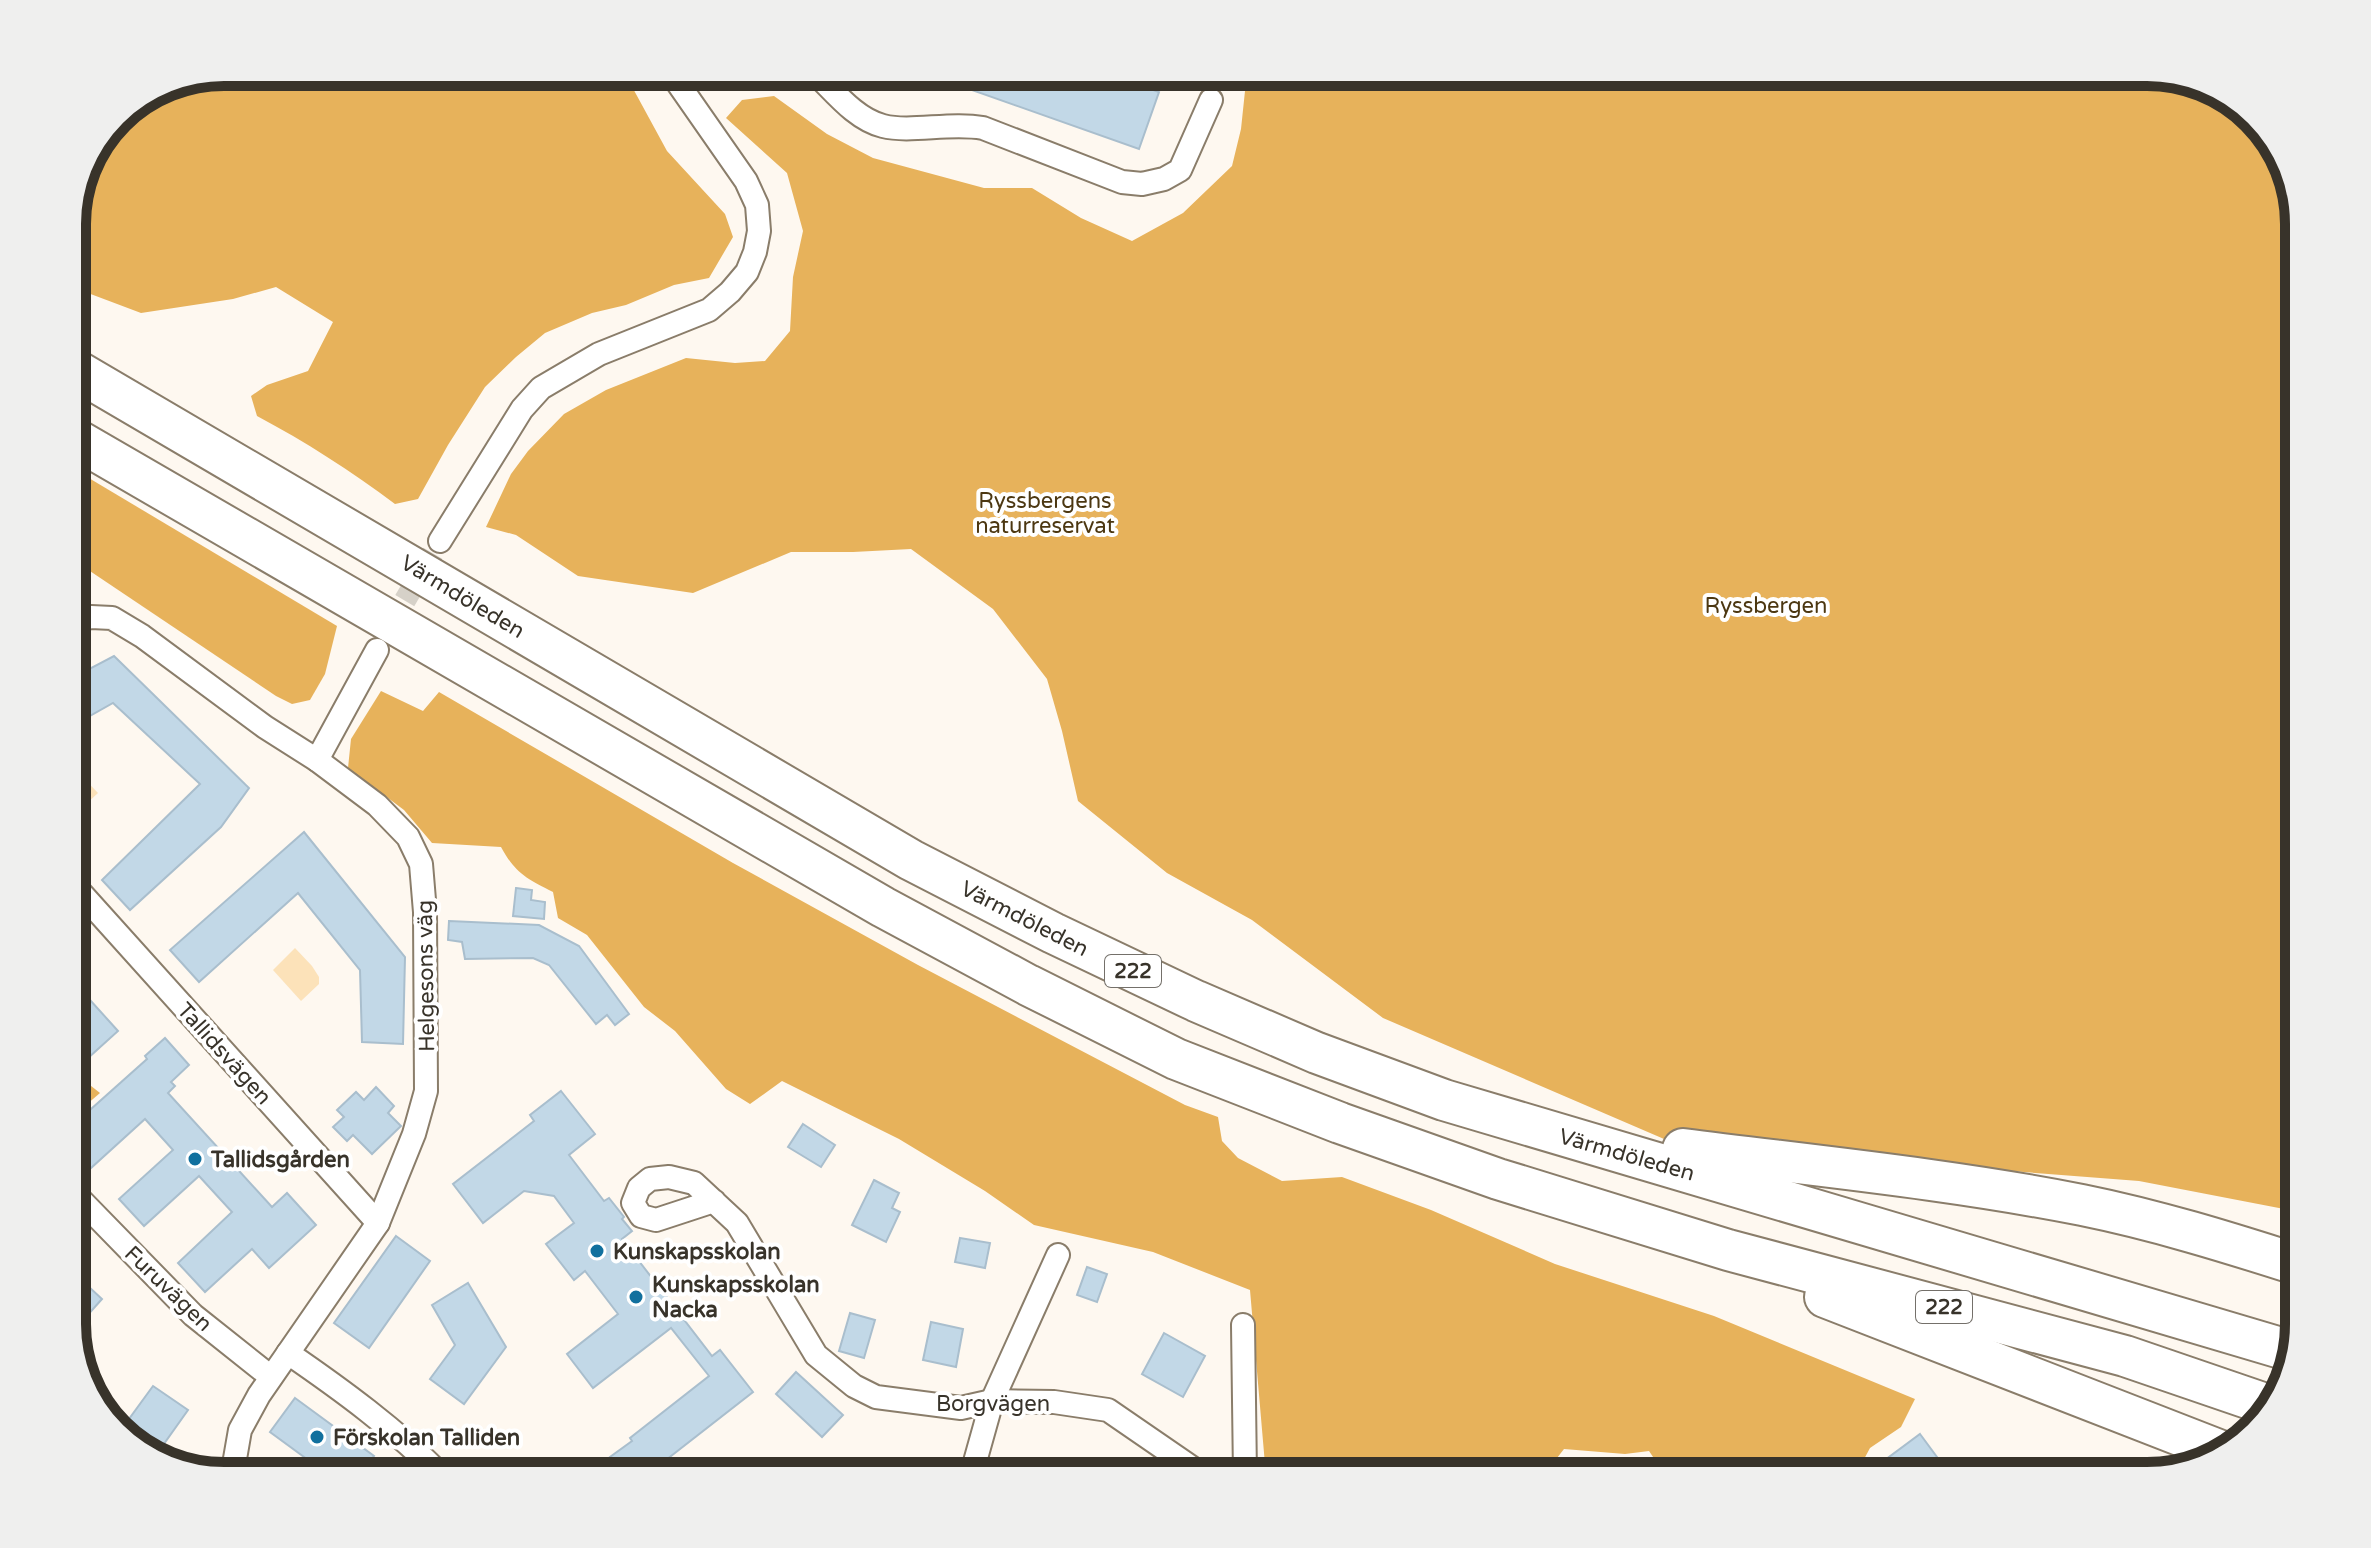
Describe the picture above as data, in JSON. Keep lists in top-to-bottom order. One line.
{"streets":{"highway":["Värmdöleden","222"],"street":["Helgesons väg","Tallidsvägen","Furuvägen","Borgvägen"]},"crossings":[["Helgesons väg","Tallidsvägen"],["Helgesons väg","Furuvägen"]],"parks":["Ryssbergens naturreservat","Ryssbergen"],"places":["Tallidsgården","Kunskapsskolan","Kunskapsskolan Nacka","Förskolan Talliden"]}
